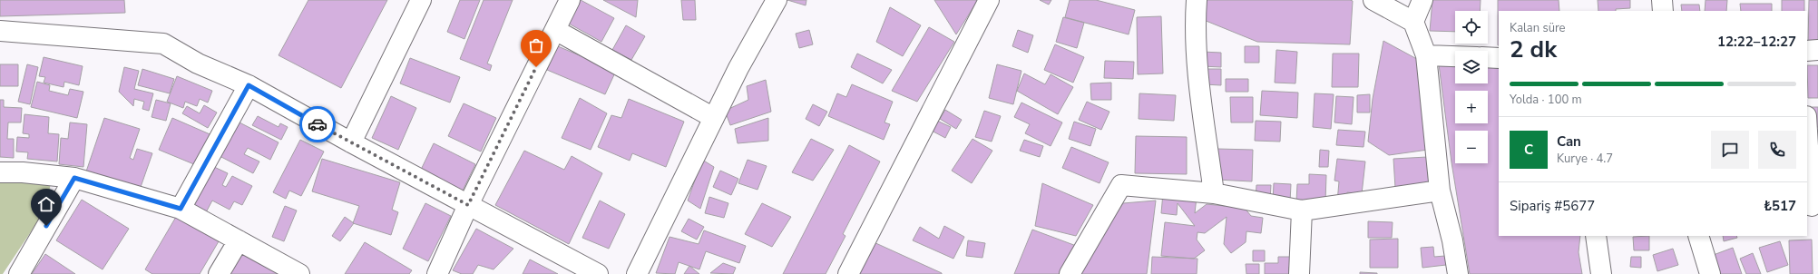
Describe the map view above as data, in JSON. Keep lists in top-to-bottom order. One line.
{"page":{"map_buttons":["+","−"],"heading":["2 dk","Kalan süre","12:22–12:27"],"panel":["Can","Kurye · 4.7","Sipariş #5677","₺517"],"bar":"Yolda · 100 m","round":"C"}}
